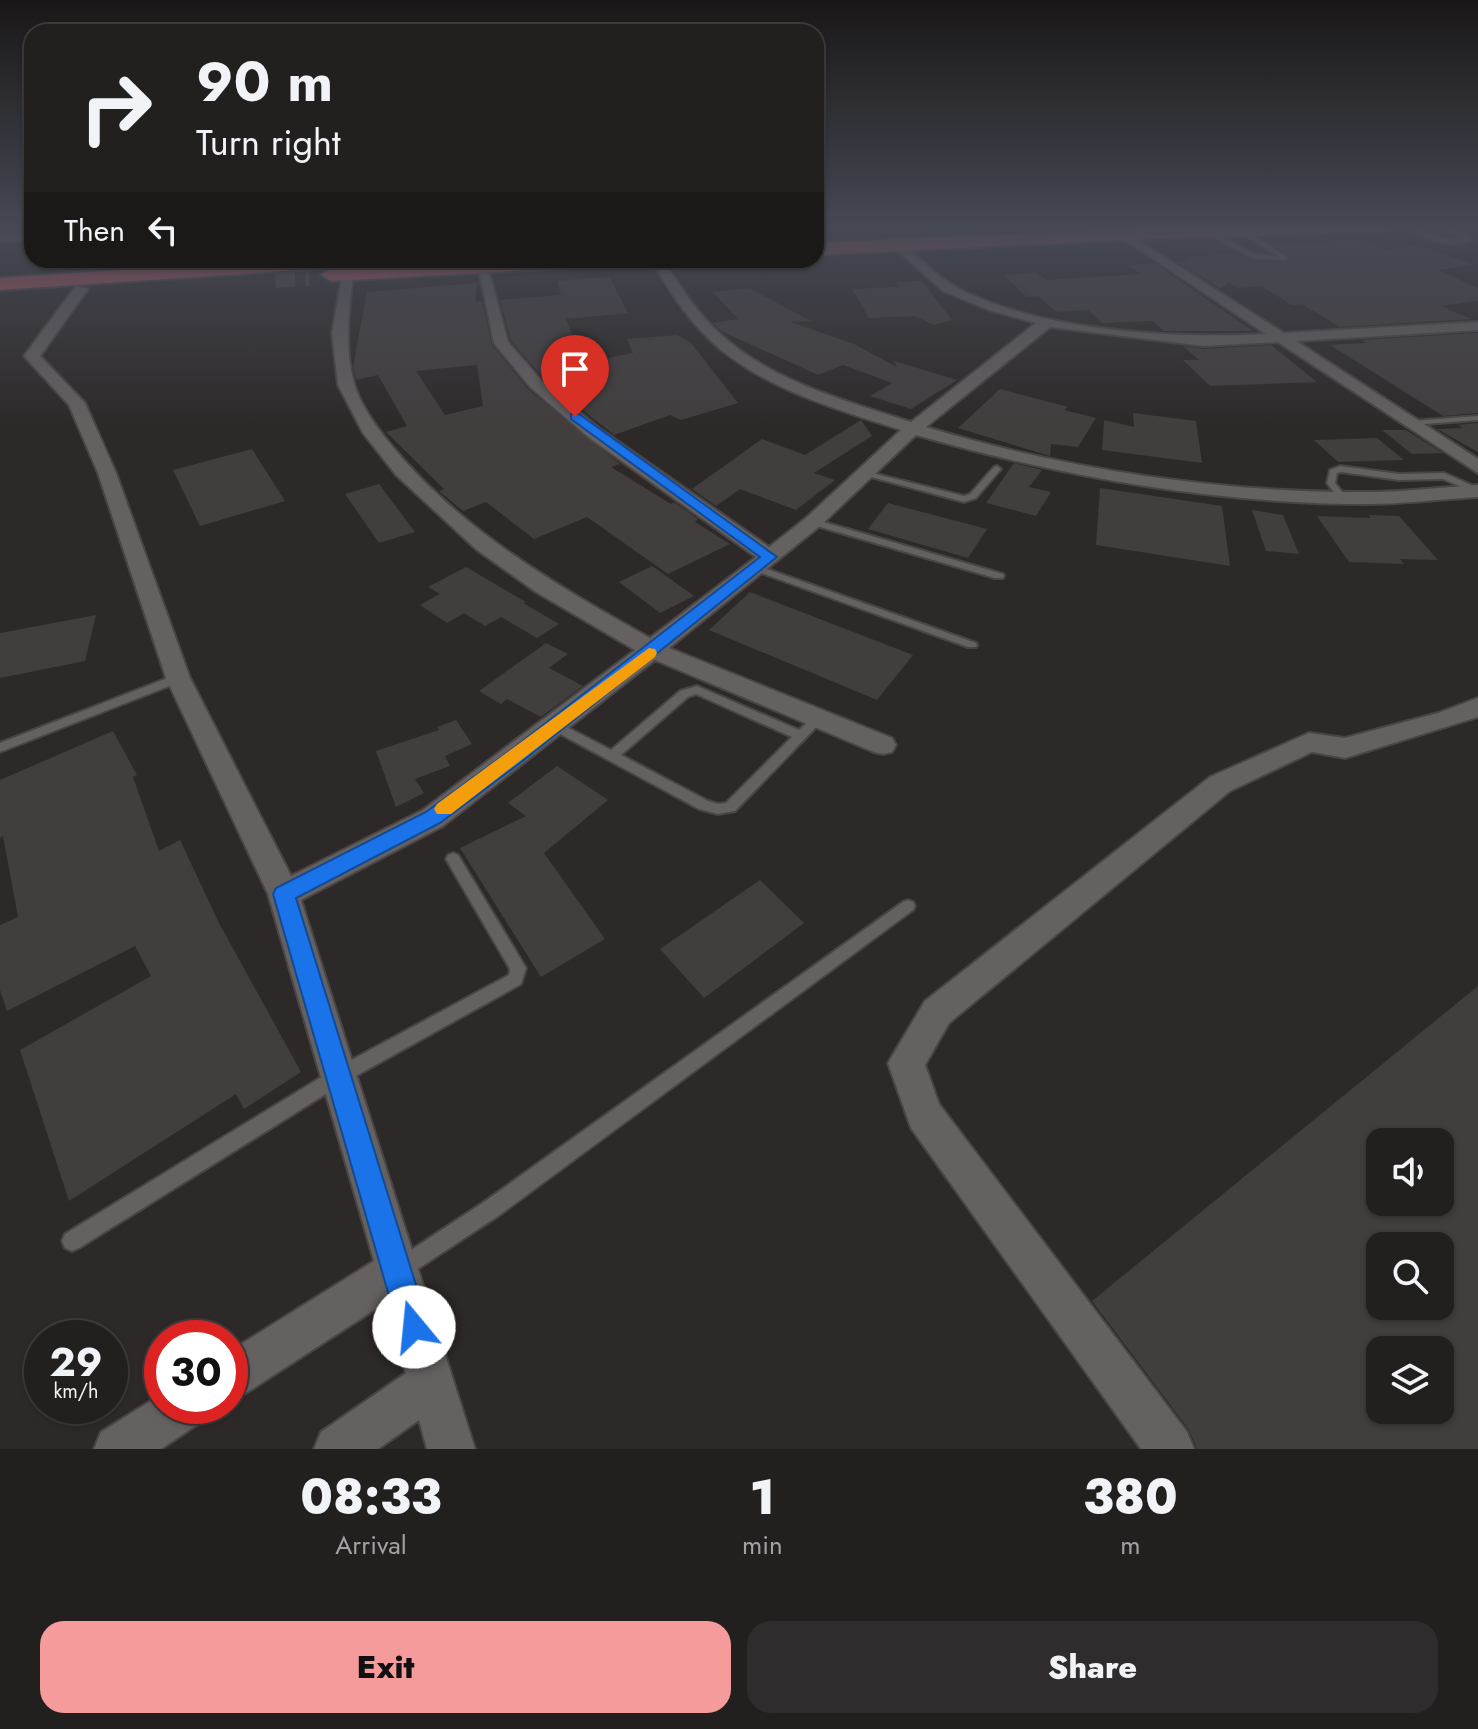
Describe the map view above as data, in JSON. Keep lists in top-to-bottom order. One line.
{"page":{"turn":["90 m","Turn right"],"then":"Then","speed":"29 km/h","limit":"30","eta":["08:33","Arrival","1","min","380","m"],"buttons":["Exit","Share"]}}
